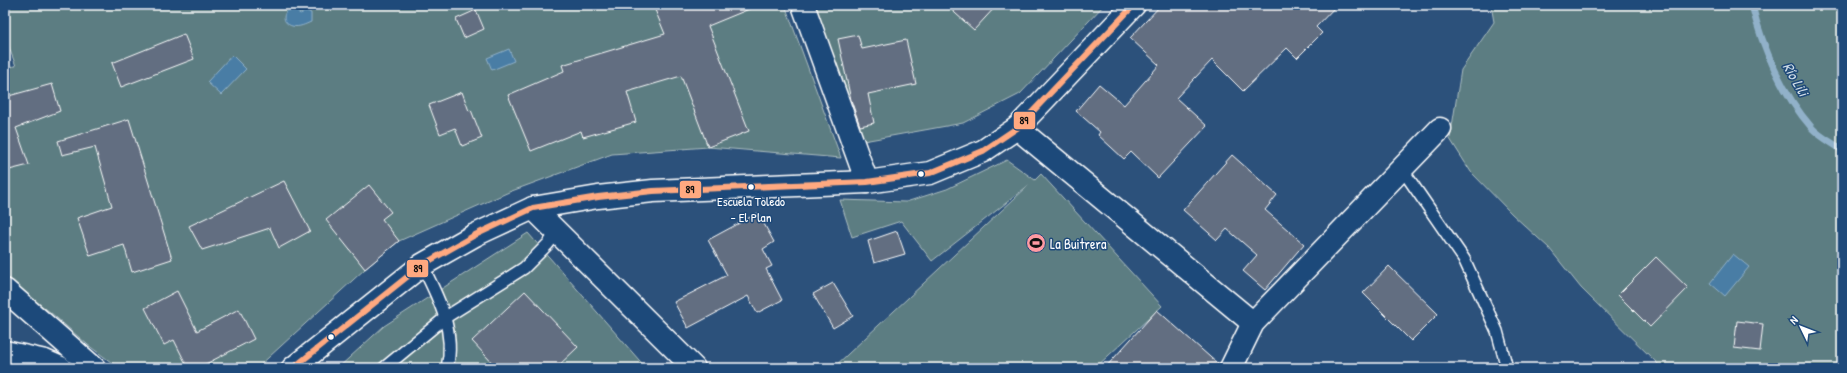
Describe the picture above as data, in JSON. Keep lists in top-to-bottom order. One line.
{"water":["Río Lili"],"places":{"other":["Escuela Toledo - El Plan"],"sports":["La Buitrera"]},"lines":["transit line 89"],"north":"top left"}
